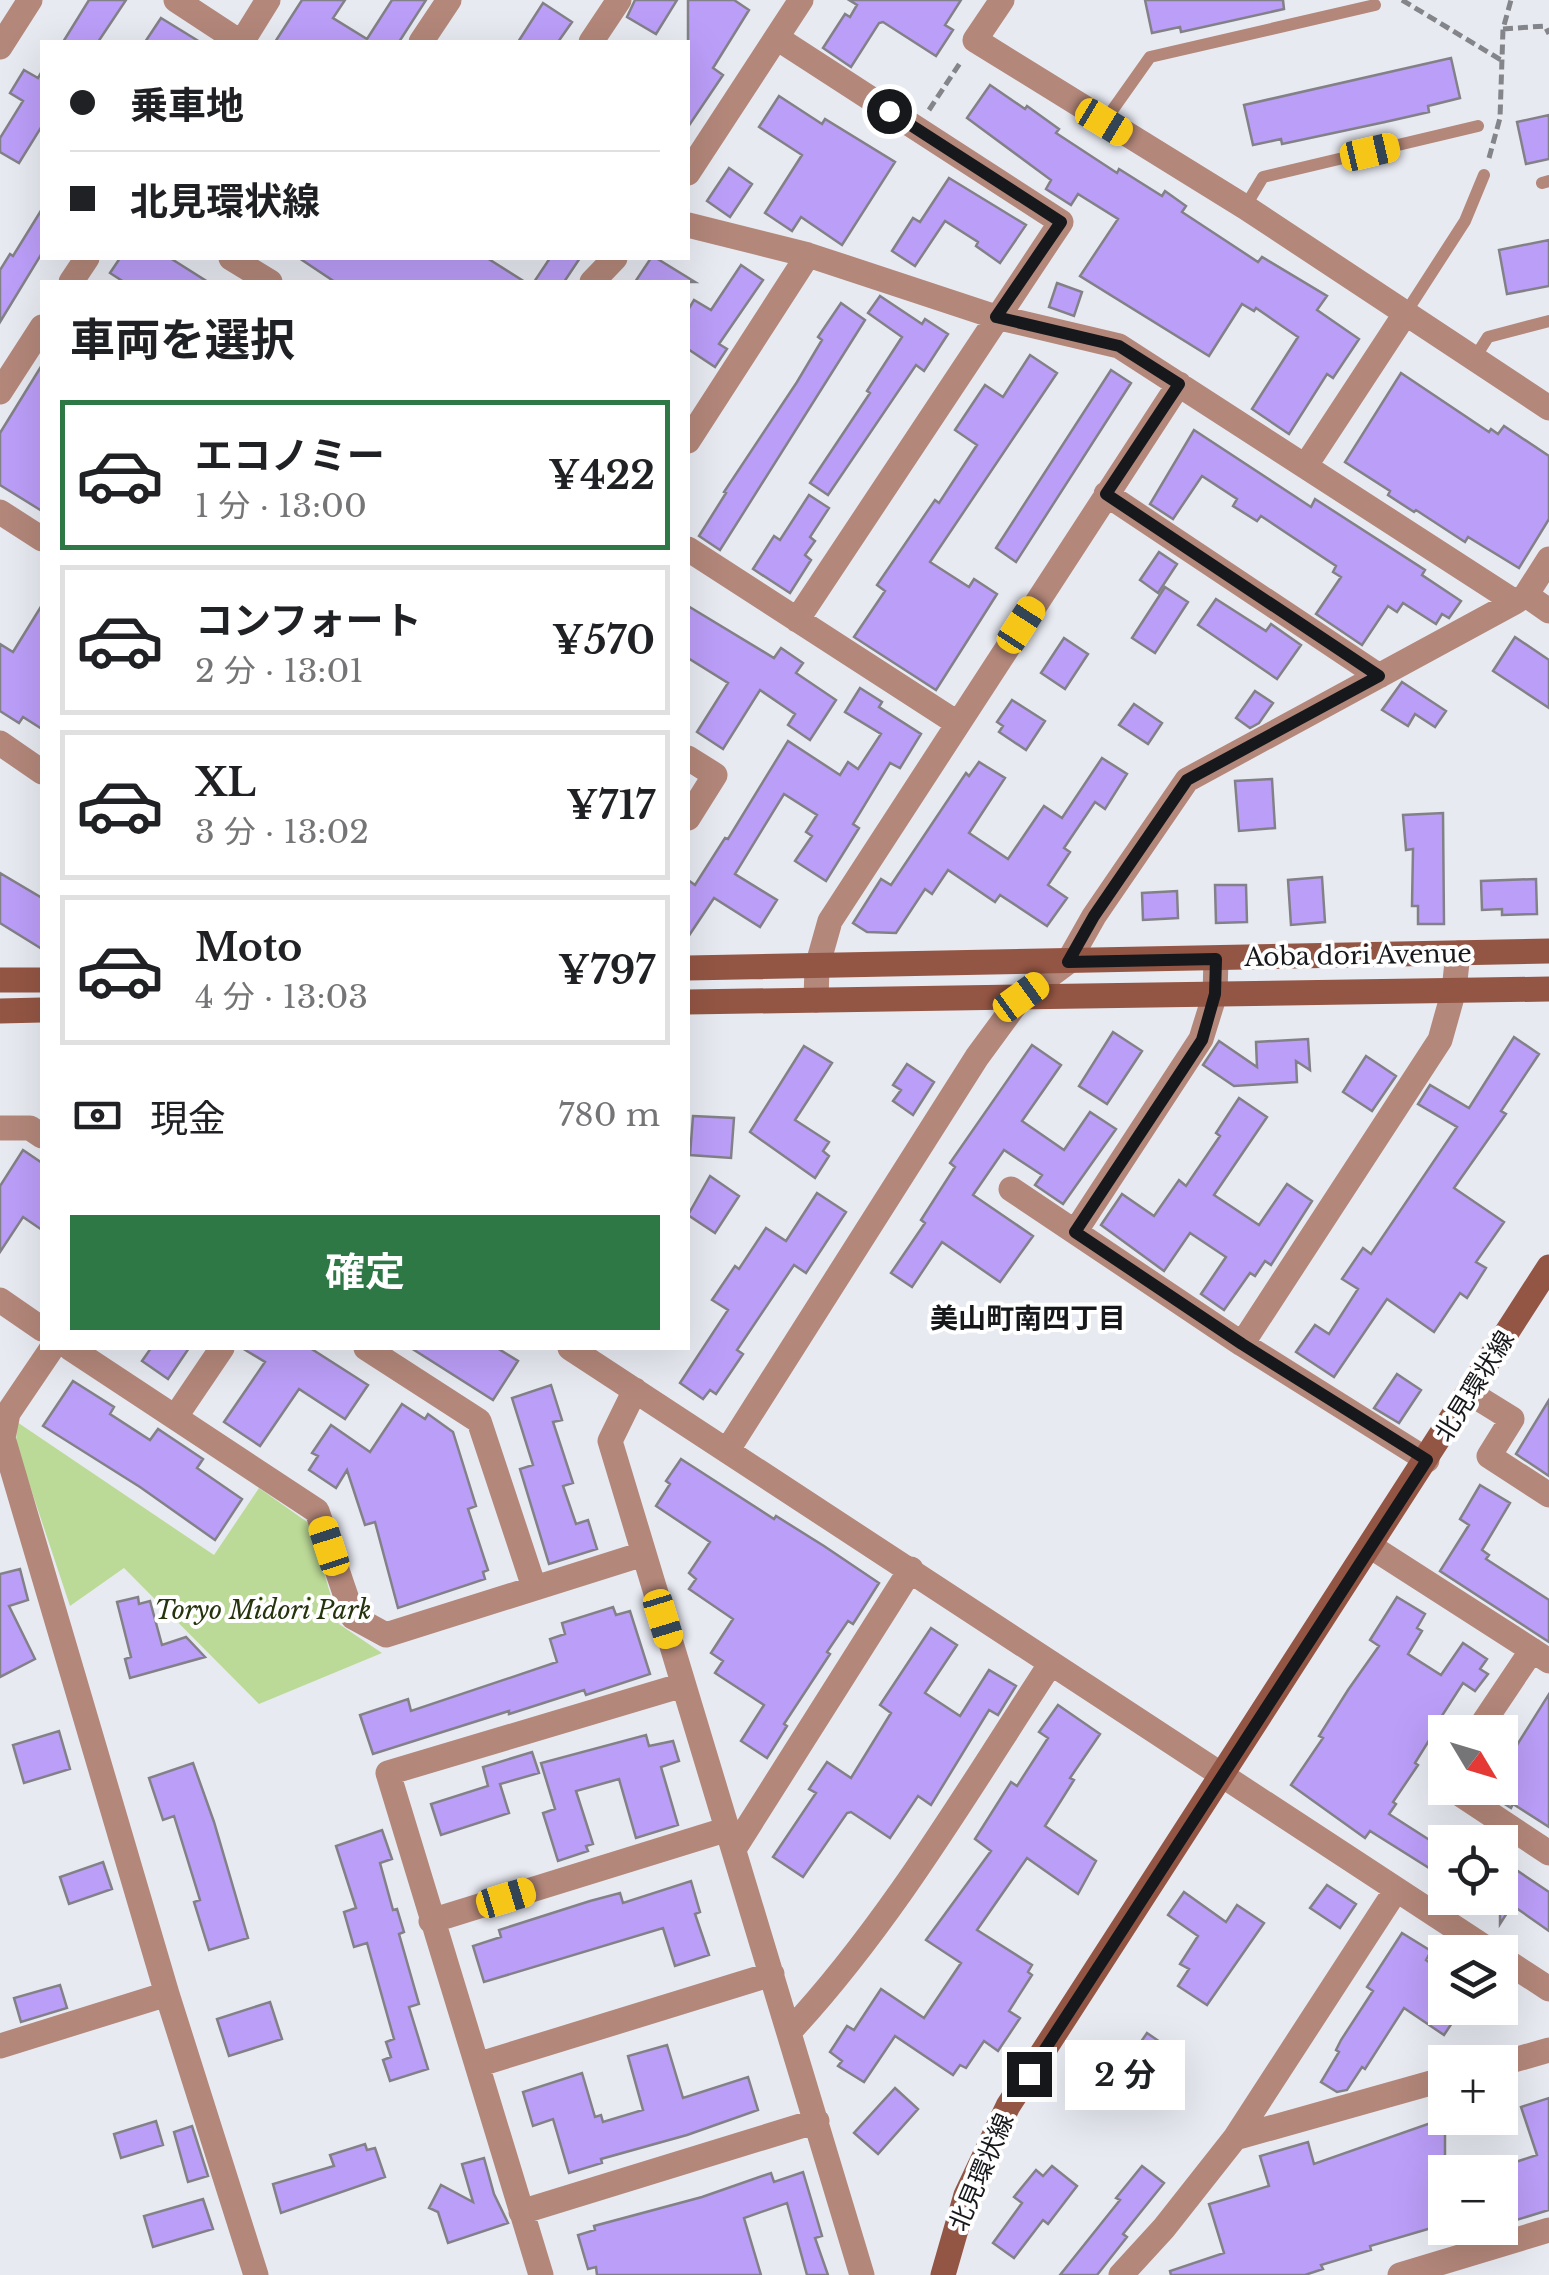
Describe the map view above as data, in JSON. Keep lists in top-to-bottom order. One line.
{"streets":{"street":["Aoba dori Avenue","北見環状線"]},"districts":["美山町南四丁目"],"parks":["Toryo Midori Park"],"north":"bottom right","page":{"banner":["乗車地","北見環状線"],"heading":"車両を選択","list":[{"name":"エコノミー","note":"1 分 · 13:00","value":"¥422"},{"name":"コンフォート","note":"2 分 · 13:01","value":"¥570"},{"name":"XL","note":"3 分 · 13:02","value":"¥717"},{"name":"Moto","note":"4 分 · 13:03","value":"¥797"}],"pay":["現金","780 m"],"buttons":"確定","map_buttons":["+","−"],"bubble":"2 分"}}
